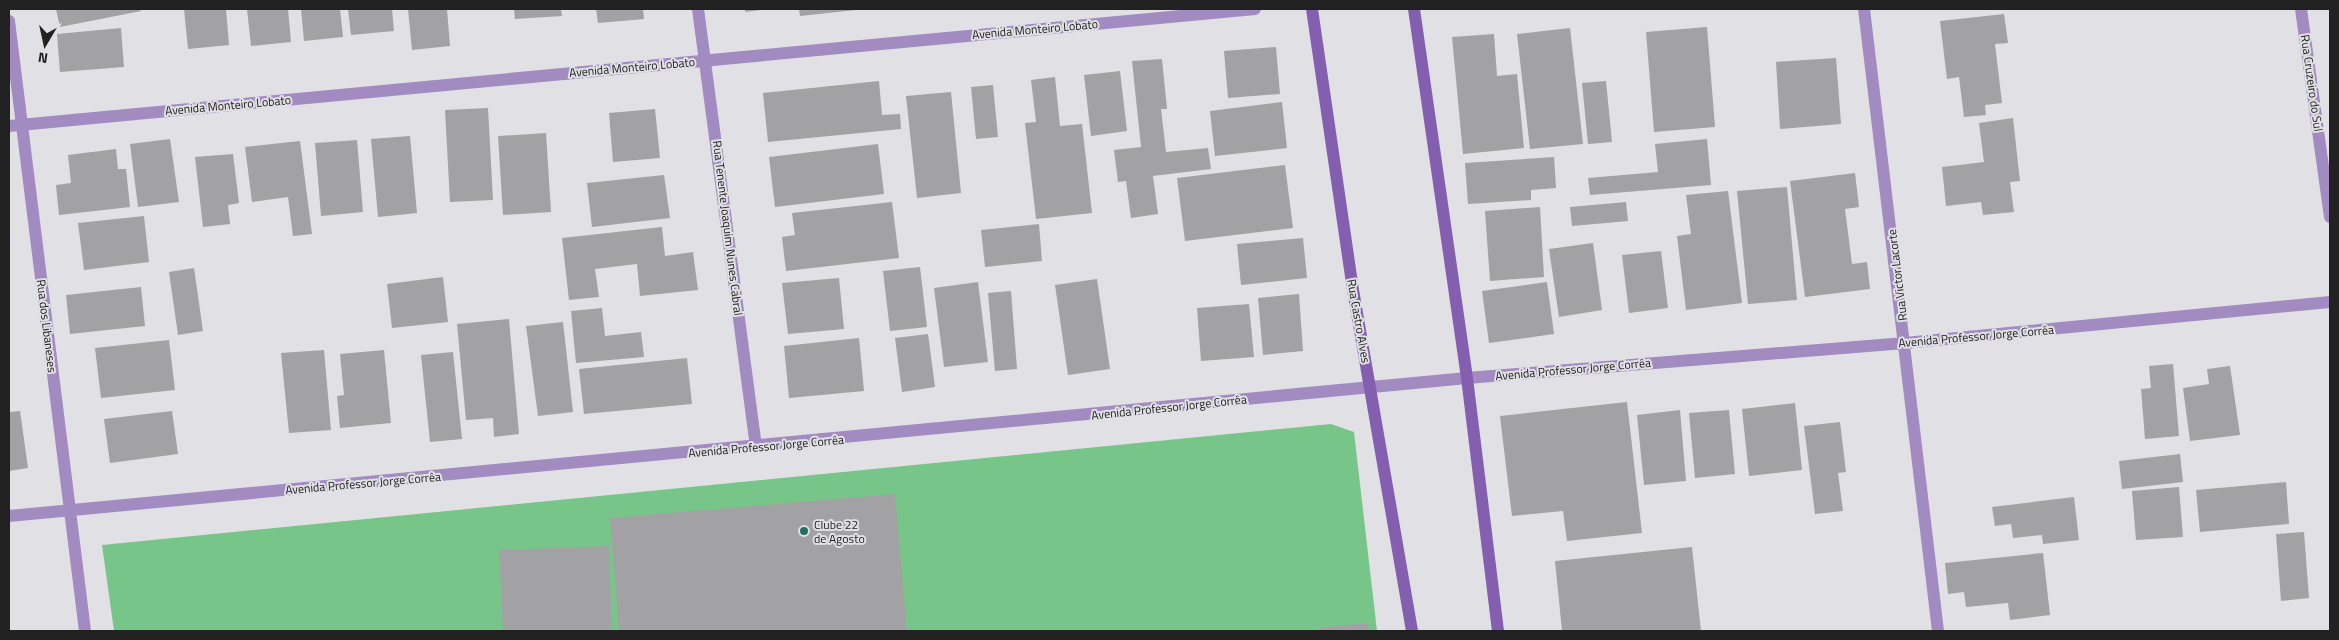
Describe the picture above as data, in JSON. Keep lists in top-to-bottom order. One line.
{"streets":{"main road":["Rua Castro Alves"],"street":["Avenida Monteiro Lobato","Rua Cruzeiro do Sul","Rua Tenente Joaquim Nunes Cabral","Rua Victor Lacorte","Rua dos Libaneses","Avenida Professor Jorge Corrêa"]},"crossings":[["Avenida Monteiro Lobato","Rua Tenente Joaquim Nunes Cabral"],["Avenida Monteiro Lobato","Rua dos Libaneses"],["Rua Tenente Joaquim Nunes Cabral","Avenida Professor Jorge Corrêa"],["Rua Victor Lacorte","Avenida Professor Jorge Corrêa"],["Rua Castro Alves","Avenida Professor Jorge Corrêa"],["Rua dos Libaneses","Avenida Professor Jorge Corrêa"]],"places":["Clube 22 de Agosto"],"north":"bottom"}
